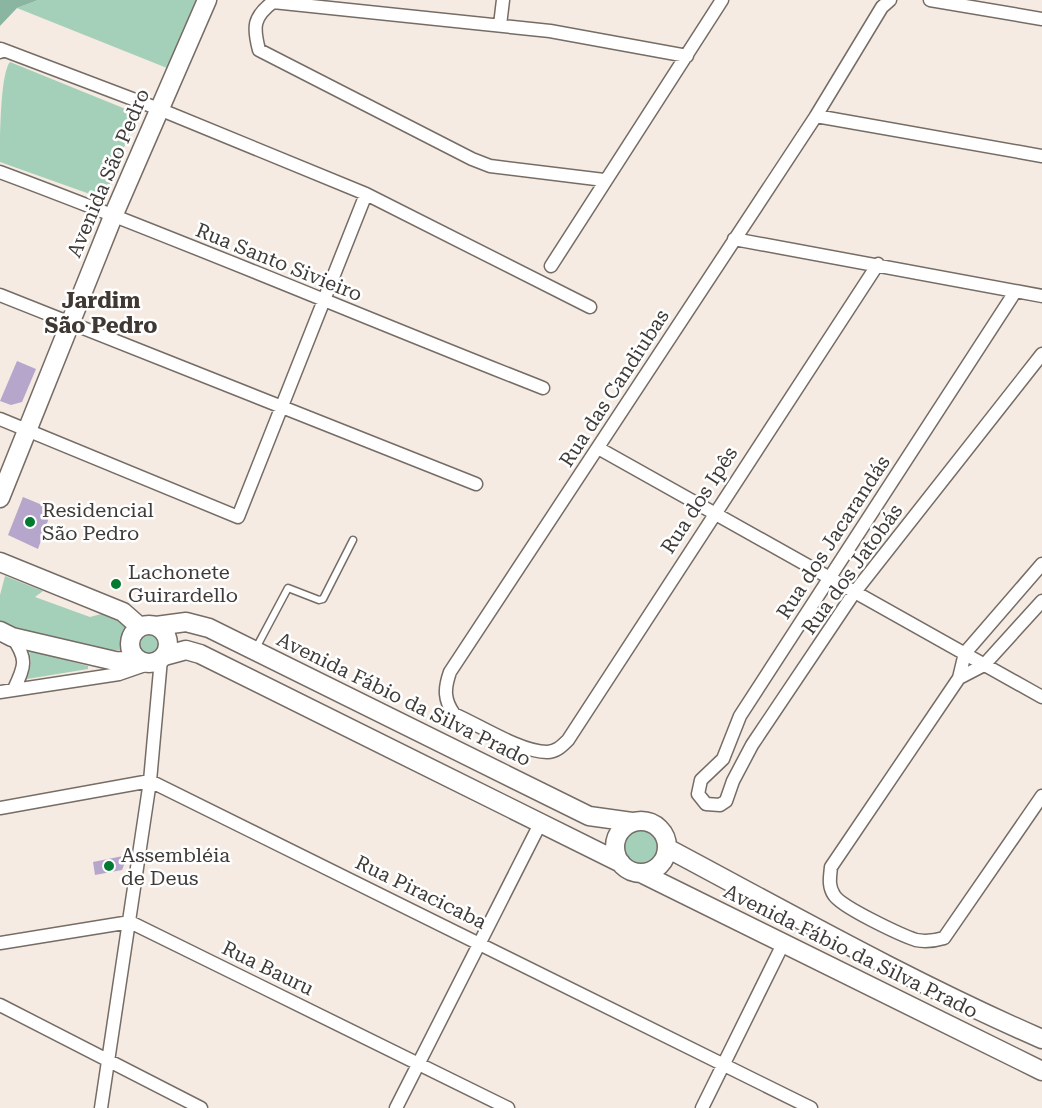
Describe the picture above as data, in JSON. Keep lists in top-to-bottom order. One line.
{"streets":{"main road":["Avenida São Pedro","Avenida Fábio da Silva Prado"],"street":["Rua Santo Sivieiro","Rua das Candiubas","Rua dos Ipês","Rua dos Jacarandás","Rua dos Jatobás","Rua Piracicaba","Rua Bauru"]},"crossings":[["Avenida São Pedro","Rua Santo Sivieiro"],["Rua das Candiubas","Rua dos Ipês"],["Rua dos Jacarandás","Rua dos Jatobás"]],"districts":["Jardim São Pedro"],"places":["Residencial São Pedro","Lachonete Guirardello","Assembléia de Deus"]}
